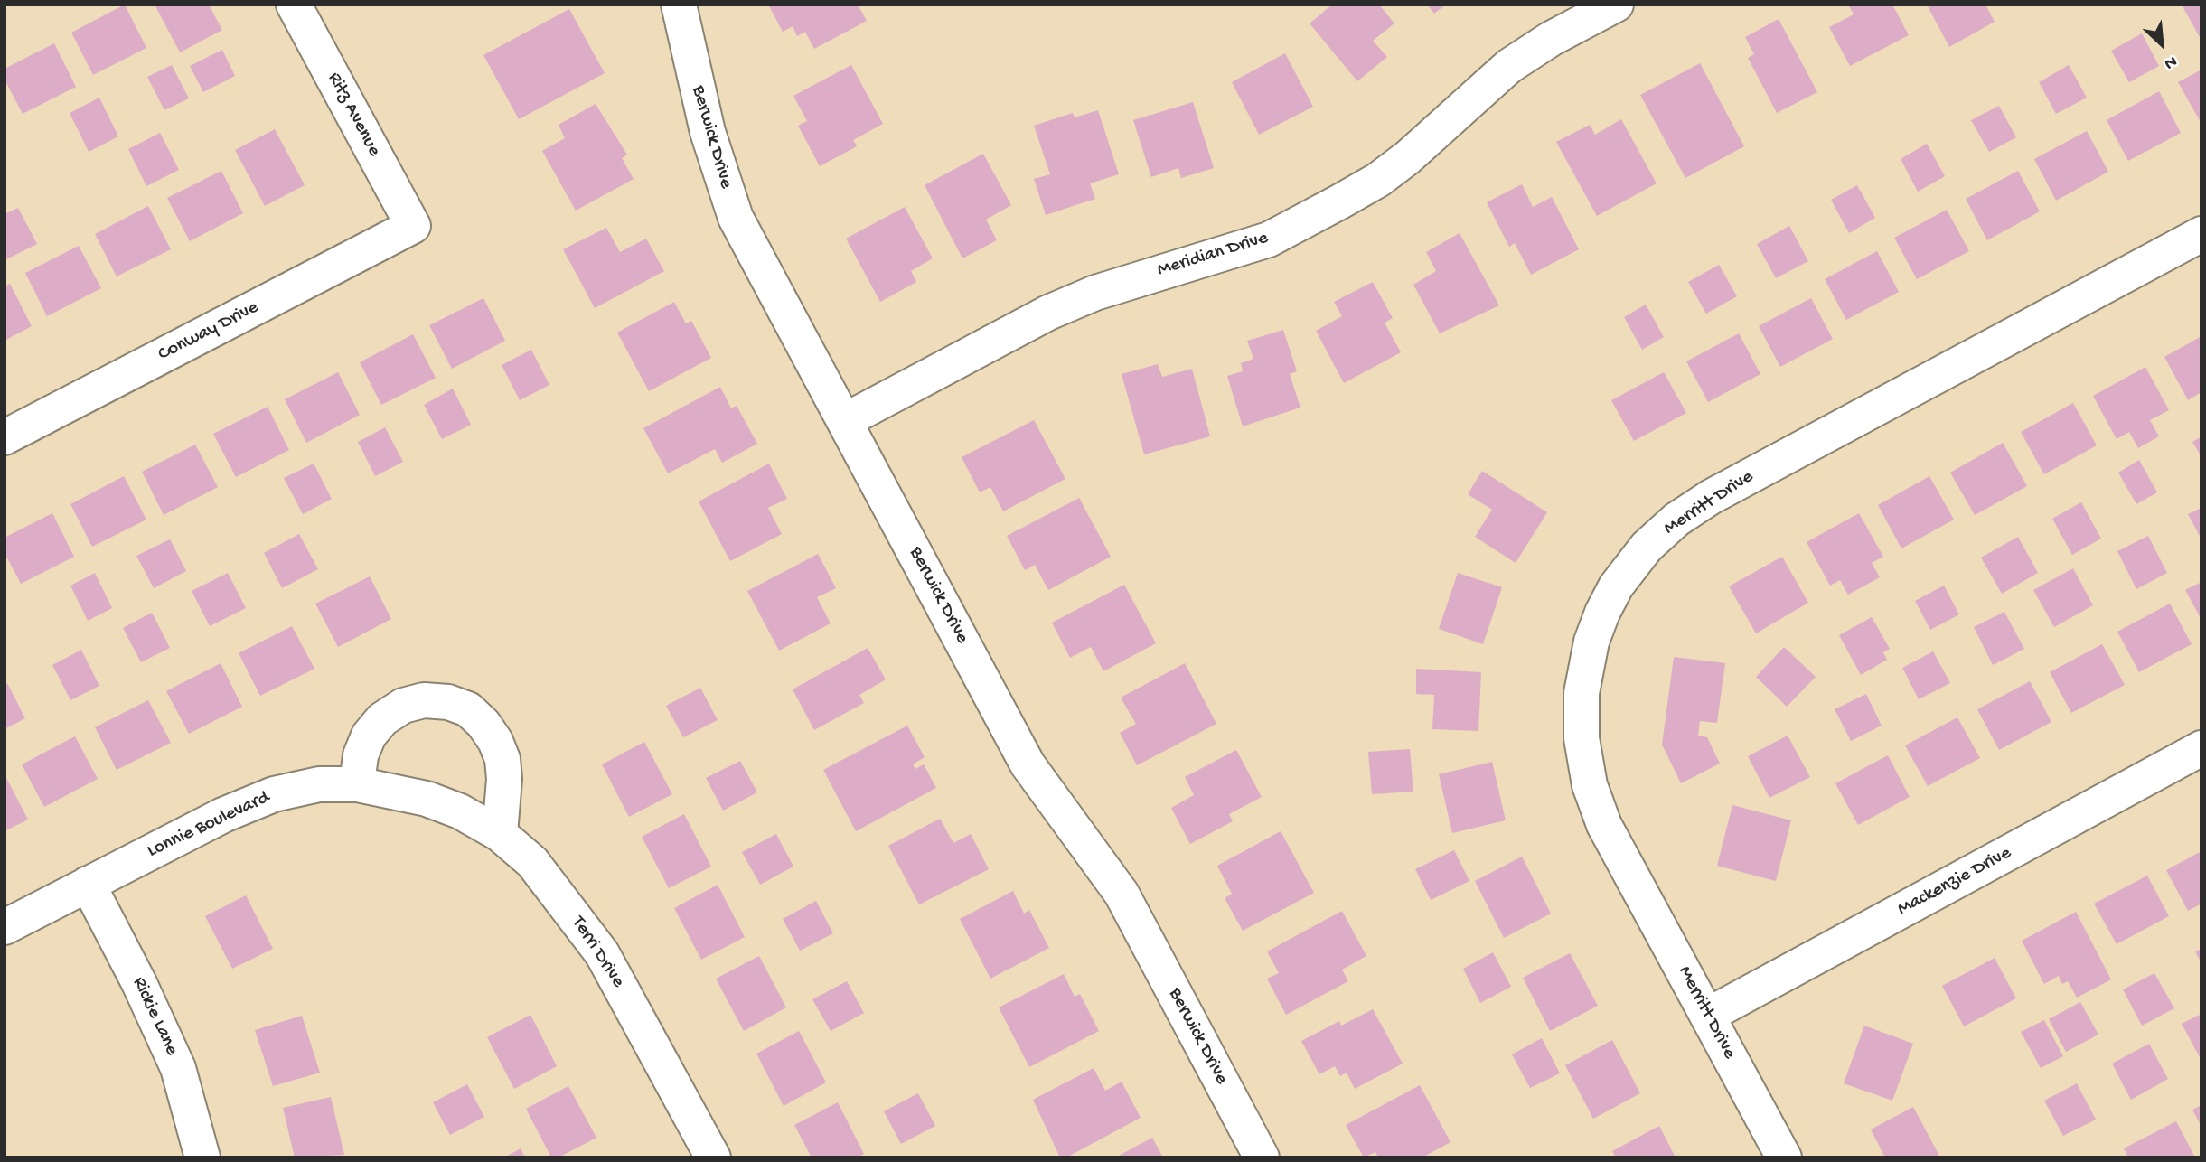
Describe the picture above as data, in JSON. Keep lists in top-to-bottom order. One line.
{"streets":{"street":["Ritz Avenue","Berwick Drive","Meridian Drive","Conway Drive","Merritt Drive","Lonnie Boulevard","Mackenzie Drive","Terri Drive","Rickie Lane"]},"crossings":[["Ritz Avenue","Conway Drive"],["Berwick Drive","Meridian Drive"],["Merritt Drive","Mackenzie Drive"],["Lonnie Boulevard","Terri Drive"],["Lonnie Boulevard","Rickie Lane"]],"north":"bottom right"}
